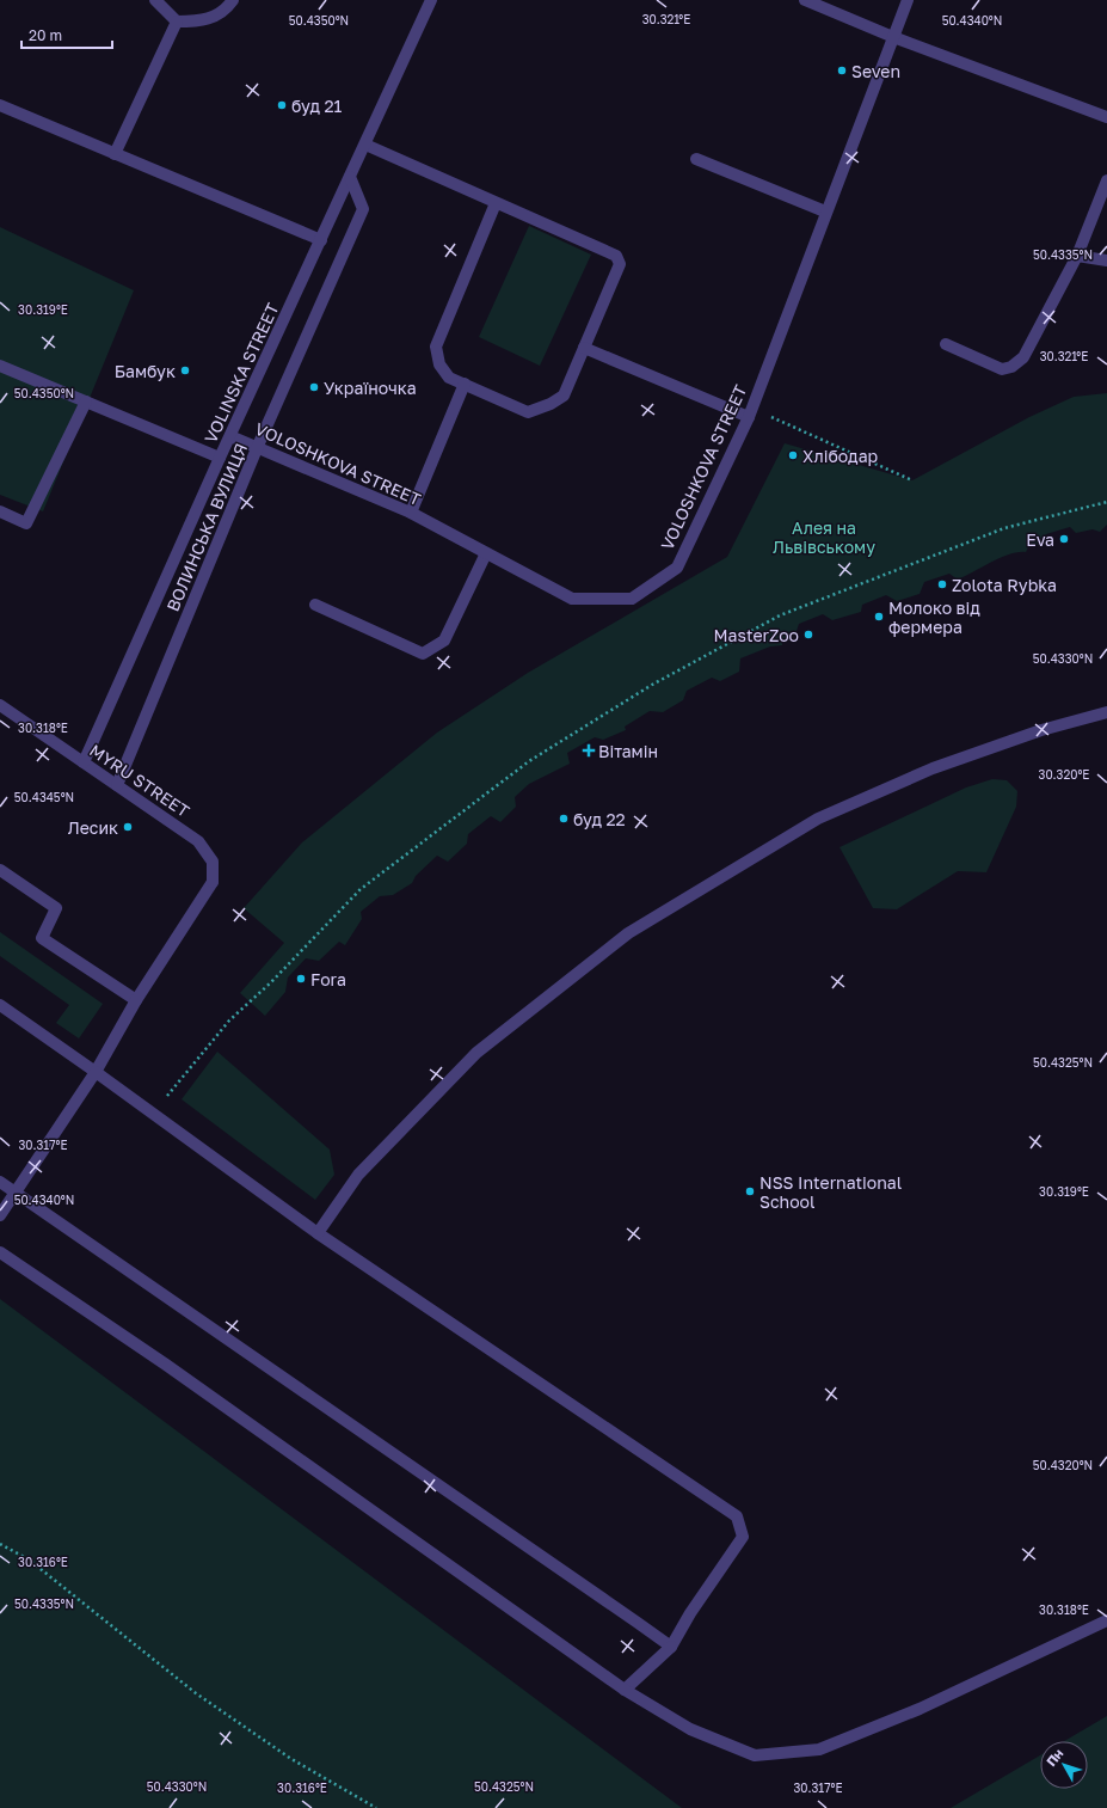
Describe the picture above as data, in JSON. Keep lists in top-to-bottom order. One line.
{"streets":{"street":["VOLINSKA STREET","VOLOSHKOVA STREET","ВОЛИНСЬКА ВУЛИЦЯ","MYRU STREET"]},"crossings":[["VOLINSKA STREET","VOLOSHKOVA STREET"],["VOLINSKA STREET","ВОЛИНСЬКА ВУЛИЦЯ"],["VOLINSKA STREET","MYRU STREET"],["VOLOSHKOVA STREET","ВОЛИНСЬКА ВУЛИЦЯ"],["ВОЛИНСЬКА ВУЛИЦЯ","MYRU STREET"]],"parks":["Алея на Львівському"],"places":{"other":["Seven","буд 21","Бамбук","Україночка","Хлібодар","Eva","Zolota Rybka","Молоко від фермера","MasterZoo","буд 22","Лесик","Fora","NSS International School"],"health":["Вітамін"]},"scale_bar":"20 m","north":"top left","coordinates":["30.321°E","50.4350°N","50.4340°N","50.4335°N","30.319°E","50.4330°N","30.318°E","30.320°E","50.4345°N","50.4325°N","30.317°E","50.4320°N","30.316°E"]}
